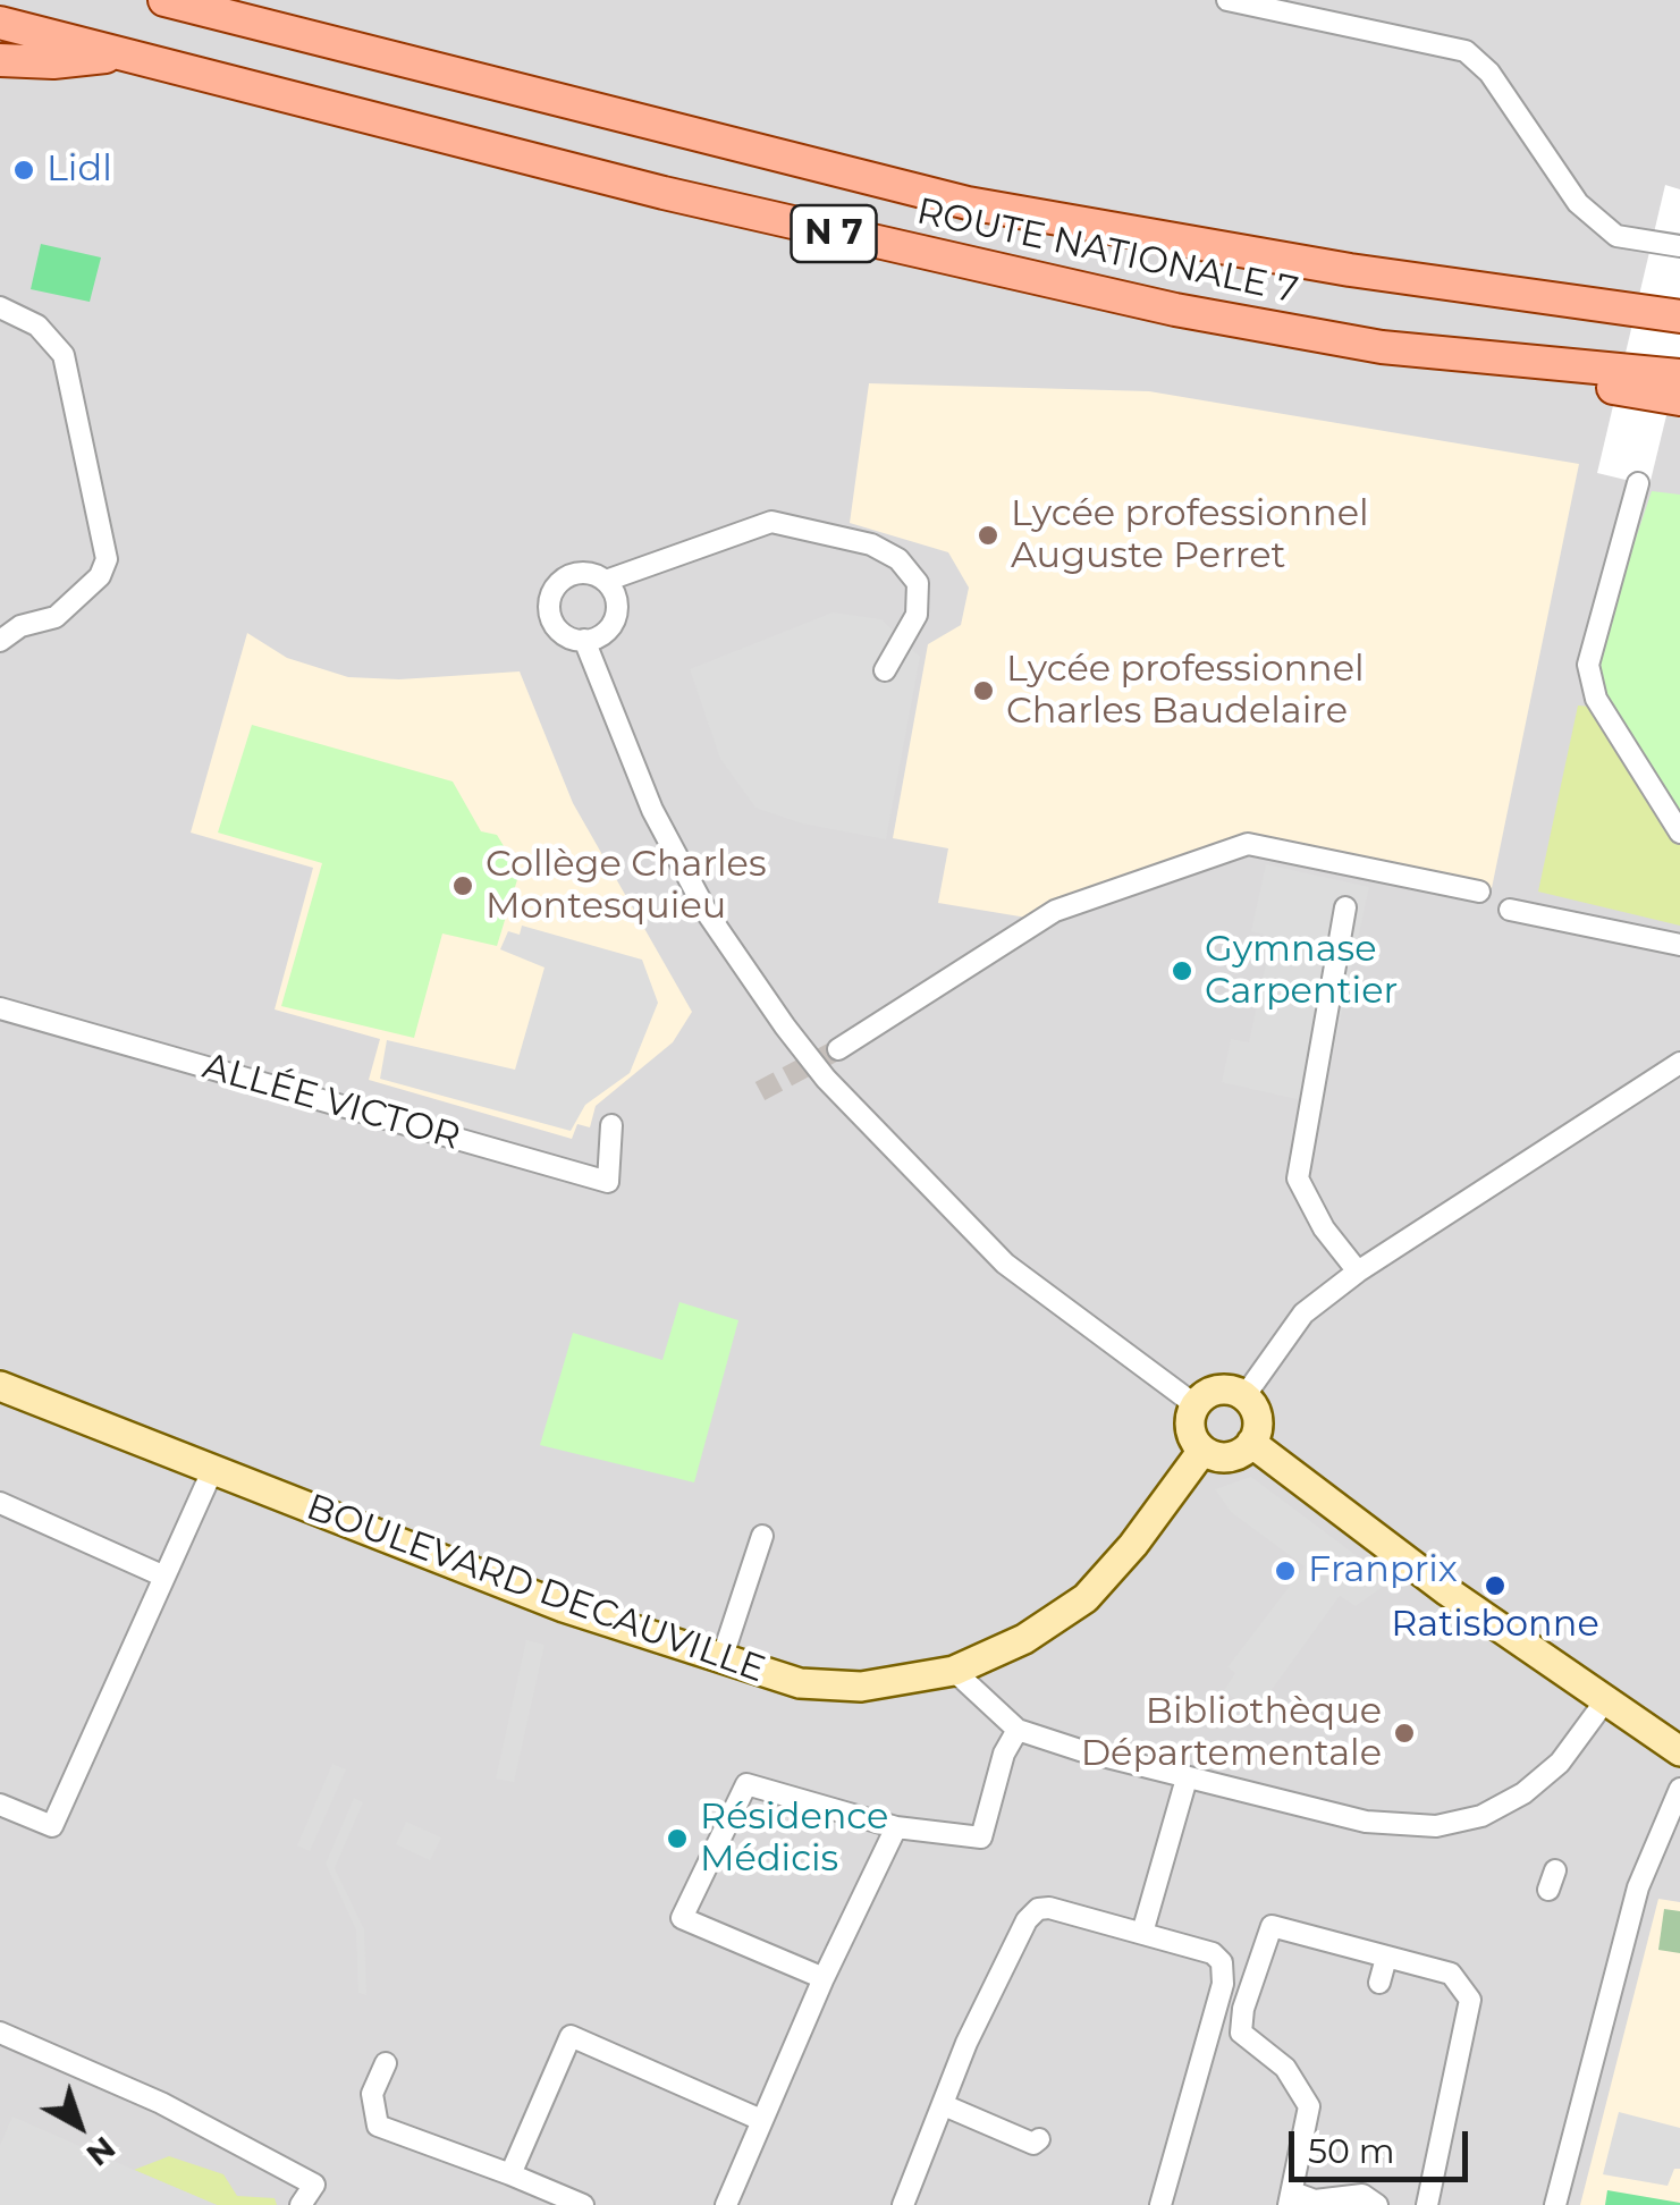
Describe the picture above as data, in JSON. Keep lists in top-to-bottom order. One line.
{"streets":{"main road":["N 7","ROUTE NATIONALE 7"],"street":["ALLÉE VICTOR","BOULEVARD DECAUVILLE"]},"places":["Lidl","Lycée professionnel Auguste Perret","Lycée professionnel Charles Baudelaire","Collège Charles Montesquieu","Gymnase Carpentier","Franprix","Ratisbonne","Bibliothèque Départementale","Résidence Médicis"],"scale_bar":"50 m","north":"bottom right"}
